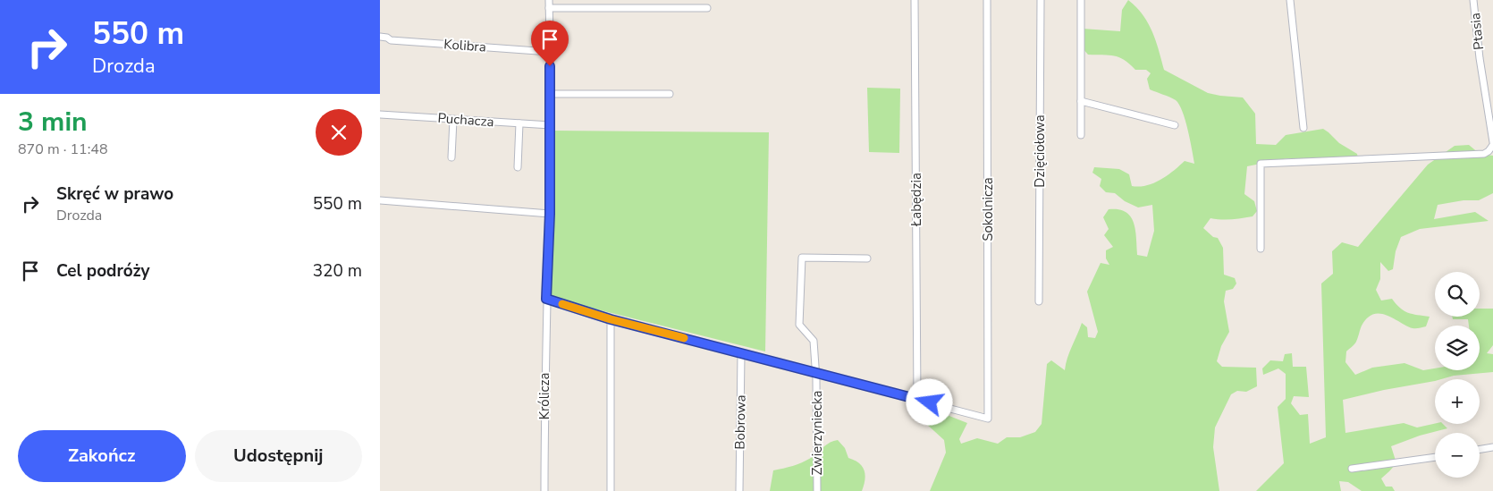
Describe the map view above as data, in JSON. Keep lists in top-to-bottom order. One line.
{"streets":{"street":["Ptasia","Kolibra","Puchacza","Dzięciołowa","Łabędzia","Sokolnicza","Królicza","Bobrowa","Zwierzyniecka"]},"crossings":[["Kolibra","Królicza"],["Puchacza","Królicza"],["Łabędzia","Sokolnicza"]],"page":{"turn":["550 m","Drozda"],"heading":["3 min","870 m · 11:48"],"list":[{"name":"Skręć w prawo","note":"Drozda","value":"550 m"},{"name":"Cel podróży","value":"320 m"}],"map_buttons":["+","−"],"buttons":["Zakończ","Udostępnij"]}}
